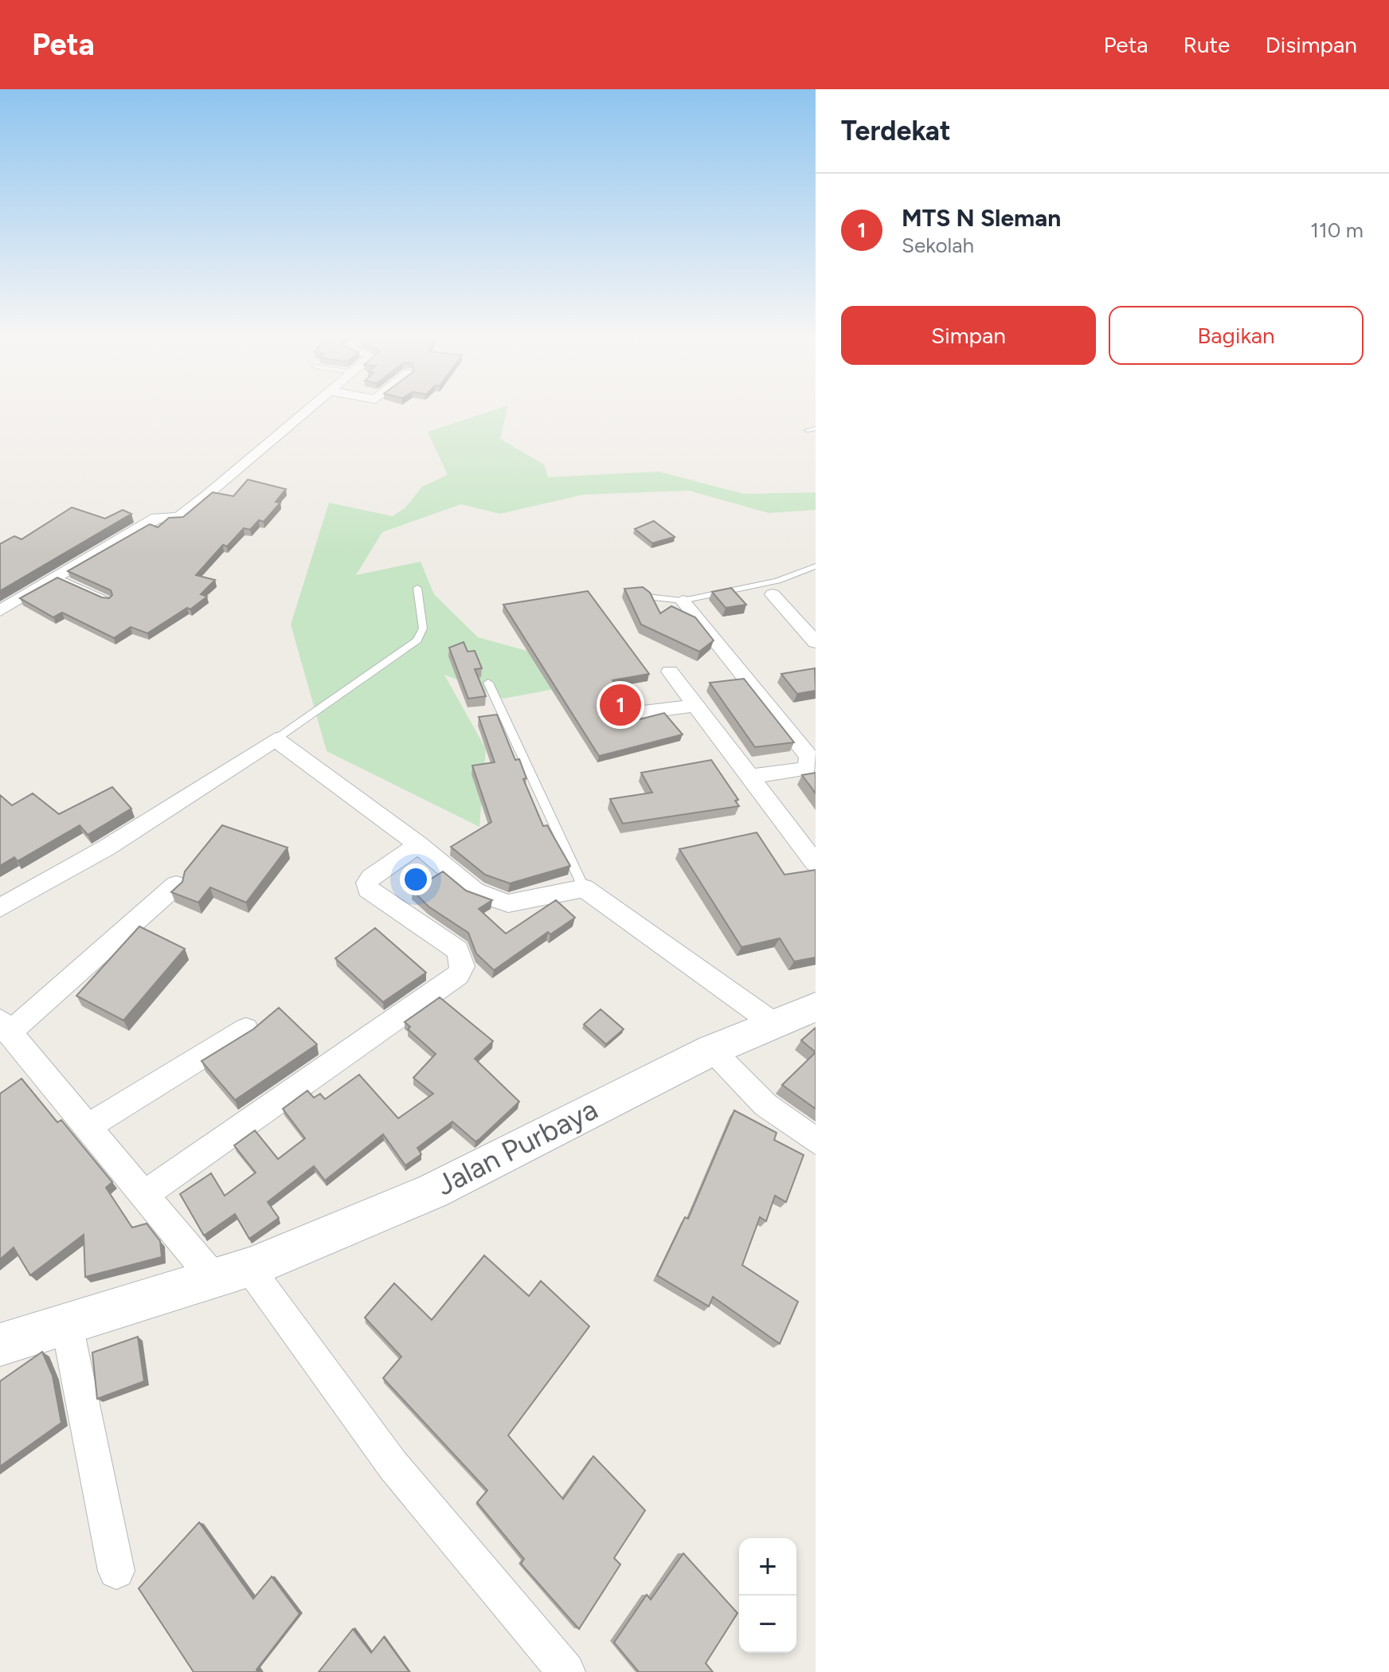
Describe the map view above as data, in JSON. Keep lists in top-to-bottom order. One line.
{"streets":{"main road":["Jalan Purbaya"]},"page":{"header":"Peta","nav":["Peta","Rute","Disimpan"],"heading":"Terdekat","list":[{"mark":"1","name":"MTS N Sleman","note":"Sekolah","value":"110 m"}],"buttons":["Simpan","Bagikan"],"pins":"1","map_buttons":["+","−"]}}
